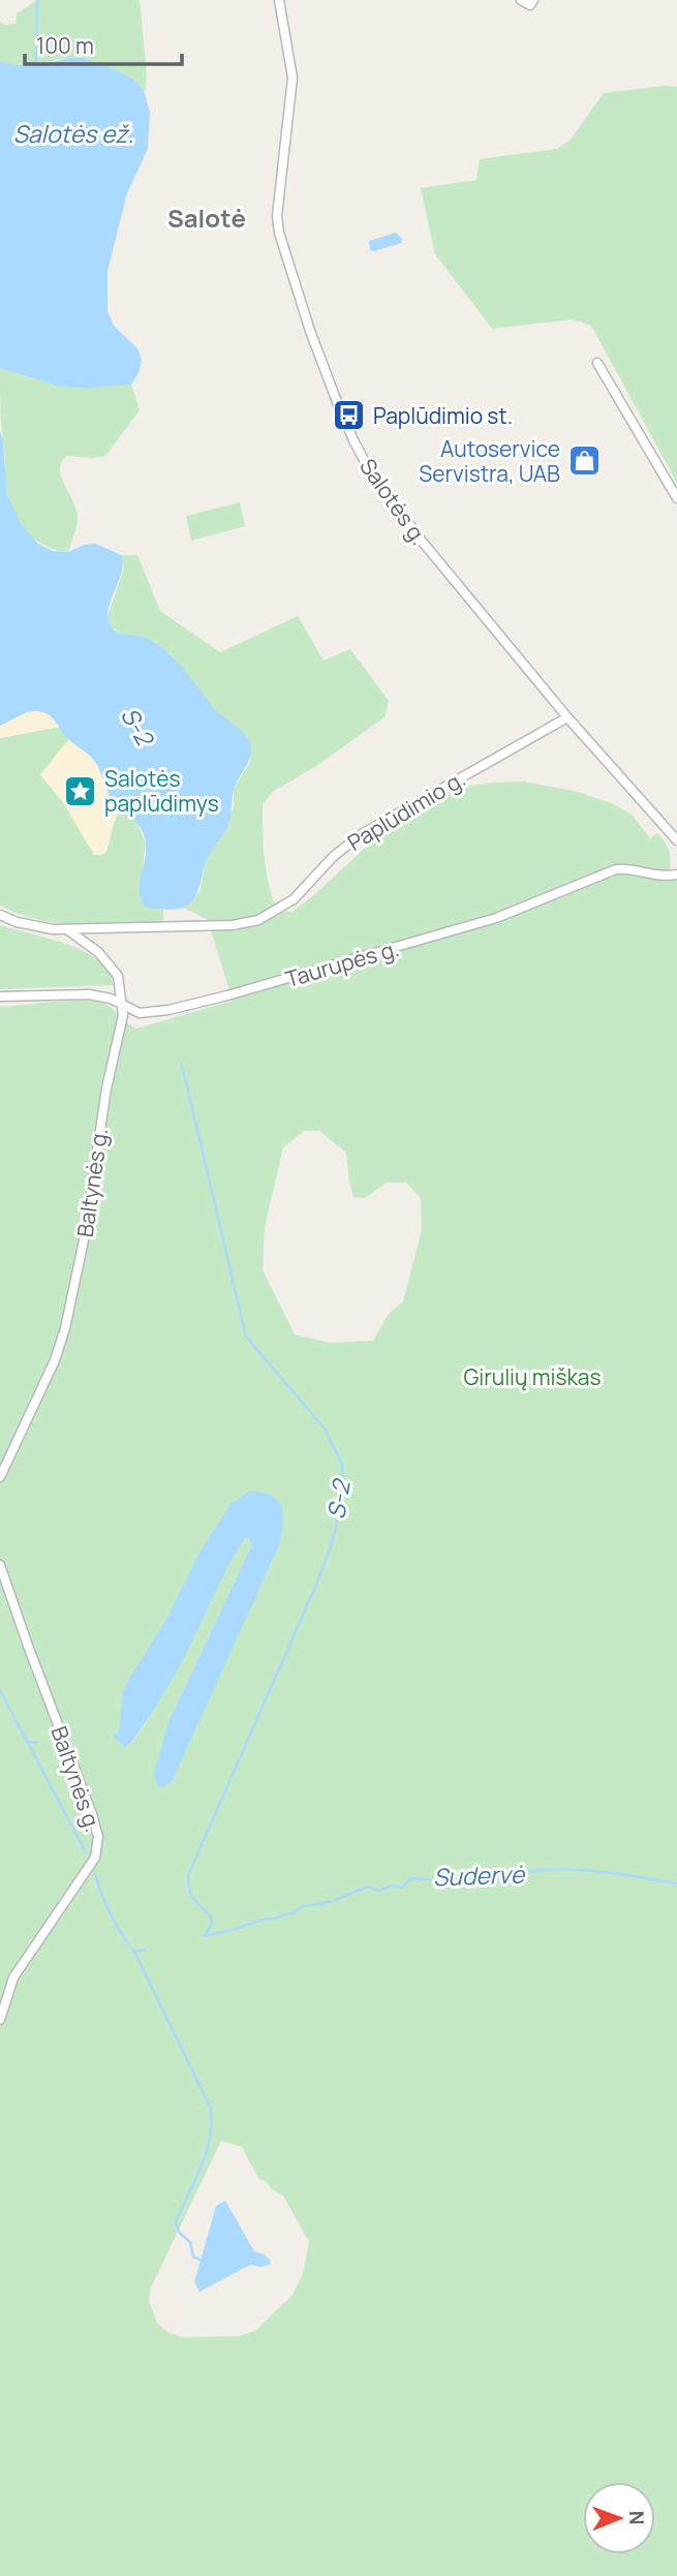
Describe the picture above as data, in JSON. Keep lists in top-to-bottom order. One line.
{"streets":{"street":["Salotės g.","Paplūdimio g.","Taurupės g.","Baltynės g."]},"crossings":[["Salotės g.","Paplūdimio g."],["Taurupės g.","Baltynės g."]],"districts":["Salotė"],"water":["Salotės ež.","S-2","Sudervė"],"parks":["Girulių miškas"],"places":{"bus stop":["Paplūdimio st."],"shop":["Autoservice Servistra, UAB"],"place":["Salotės paplūdimys"]},"scale_bar":"100 m","north":"right"}
